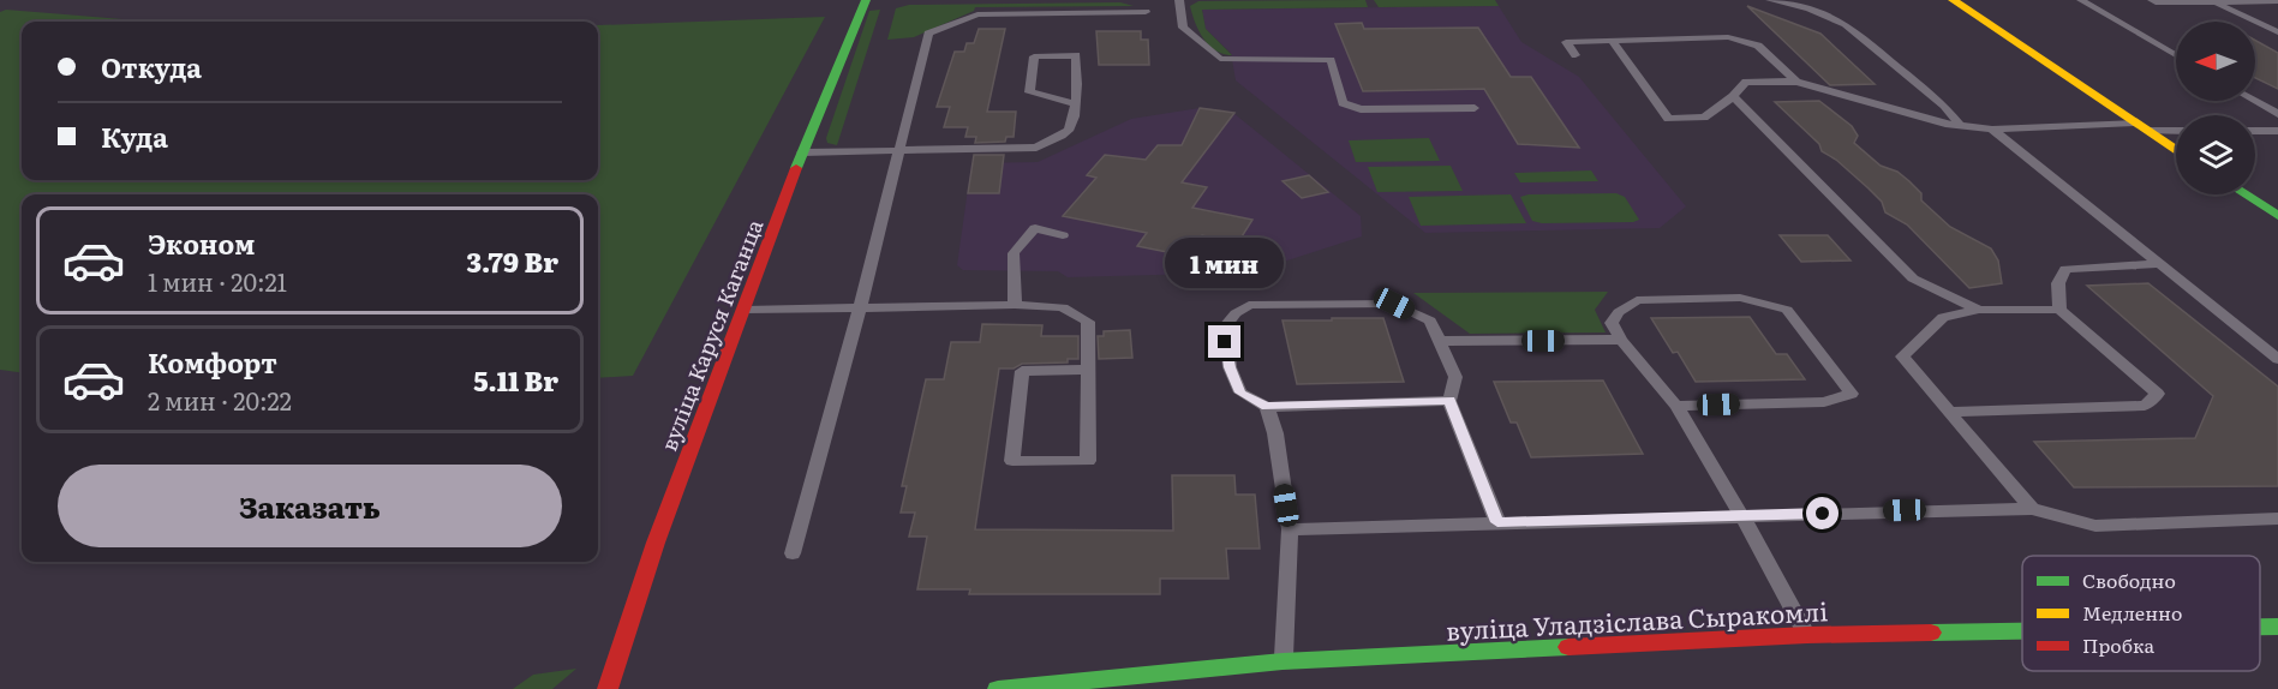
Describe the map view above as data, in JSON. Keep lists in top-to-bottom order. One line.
{"streets":{"street":["вуліца Каруся Каганца","вуліца Уладзіслава Сыракомлі"]},"legend":["Свободно","Медленно","Пробка"],"north":"left","page":{"banner":["Откуда","Куда"],"list":[{"name":"Эконом","note":"1 мин · 20:21","value":"3.79 Br"},{"name":"Комфорт","note":"2 мин · 20:22","value":"5.11 Br"}],"bubble":"1 мин","buttons":"Заказать"}}
